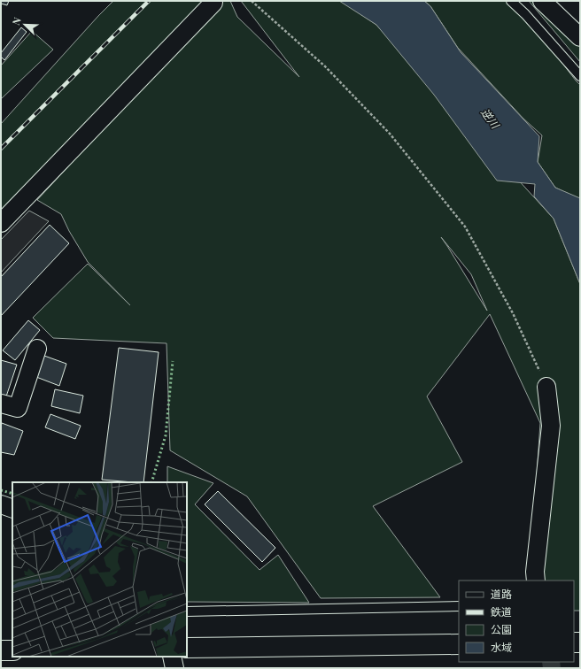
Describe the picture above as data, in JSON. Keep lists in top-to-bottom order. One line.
{"water":["逆川"],"legend":["道路","鉄道","公園","水域"],"north":"top left"}
